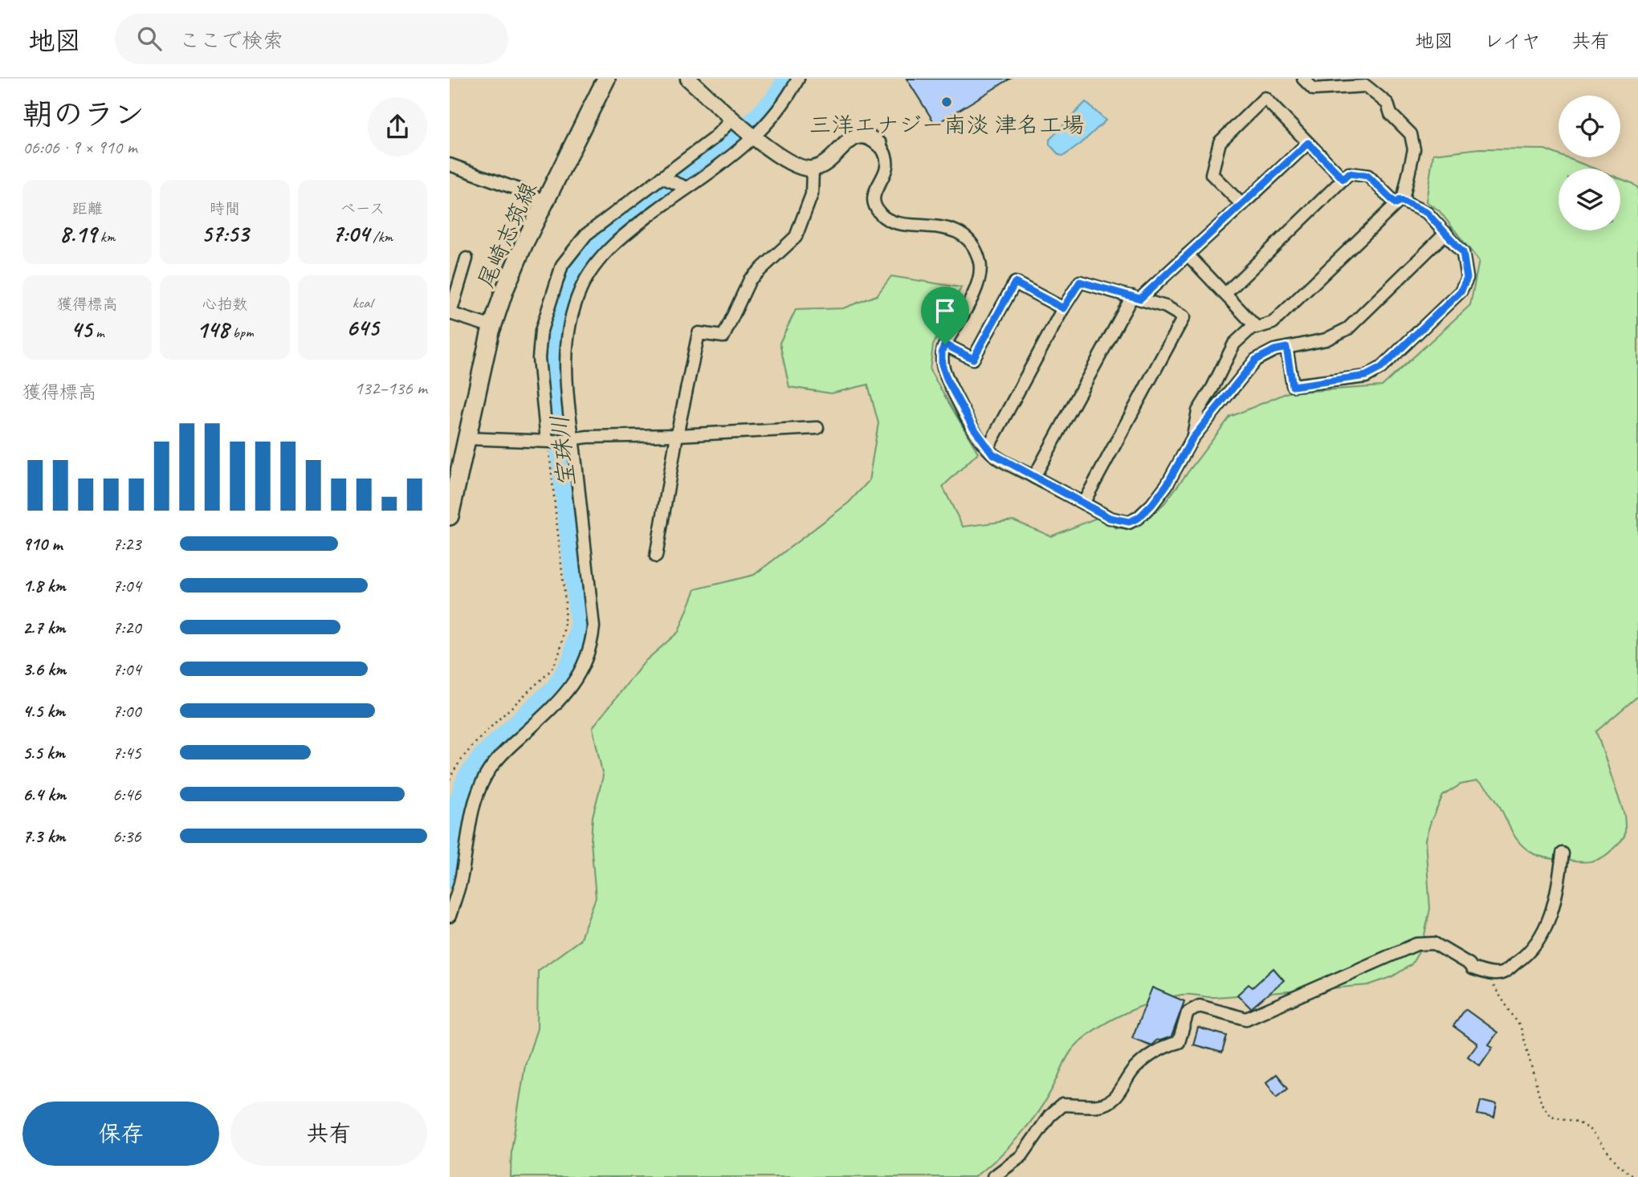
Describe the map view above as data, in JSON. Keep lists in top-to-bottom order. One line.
{"streets":{"main road":["尾崎志筑線"]},"water":["宝珠川"],"places":["三洋エナジー南淡 津名工場"],"page":{"header":"地図","search":"ここで検索","nav":["地図","レイヤ","共有"],"heading":["朝のラン","06:06 · 9 × 910 m"],"stats":[["距離","8.19 km"],["時間","57:53"],["ペース","7:04 /km"],["獲得標高","45 m"],["心拍数","148 bpm"],["kcal","645"]],"chart":["獲得標高","132–136 m"],"list":[{"name":"910 m","note":"7:23"},{"name":"1.8 km","note":"7:04"},{"name":"2.7 km","note":"7:20"},{"name":"3.6 km","note":"7:04"},{"name":"4.5 km","note":"7:00"},{"name":"5.5 km","note":"7:45"},{"name":"6.4 km","note":"6:46"},{"name":"7.3 km","note":"6:36"}],"buttons":["保存","共有"]}}
